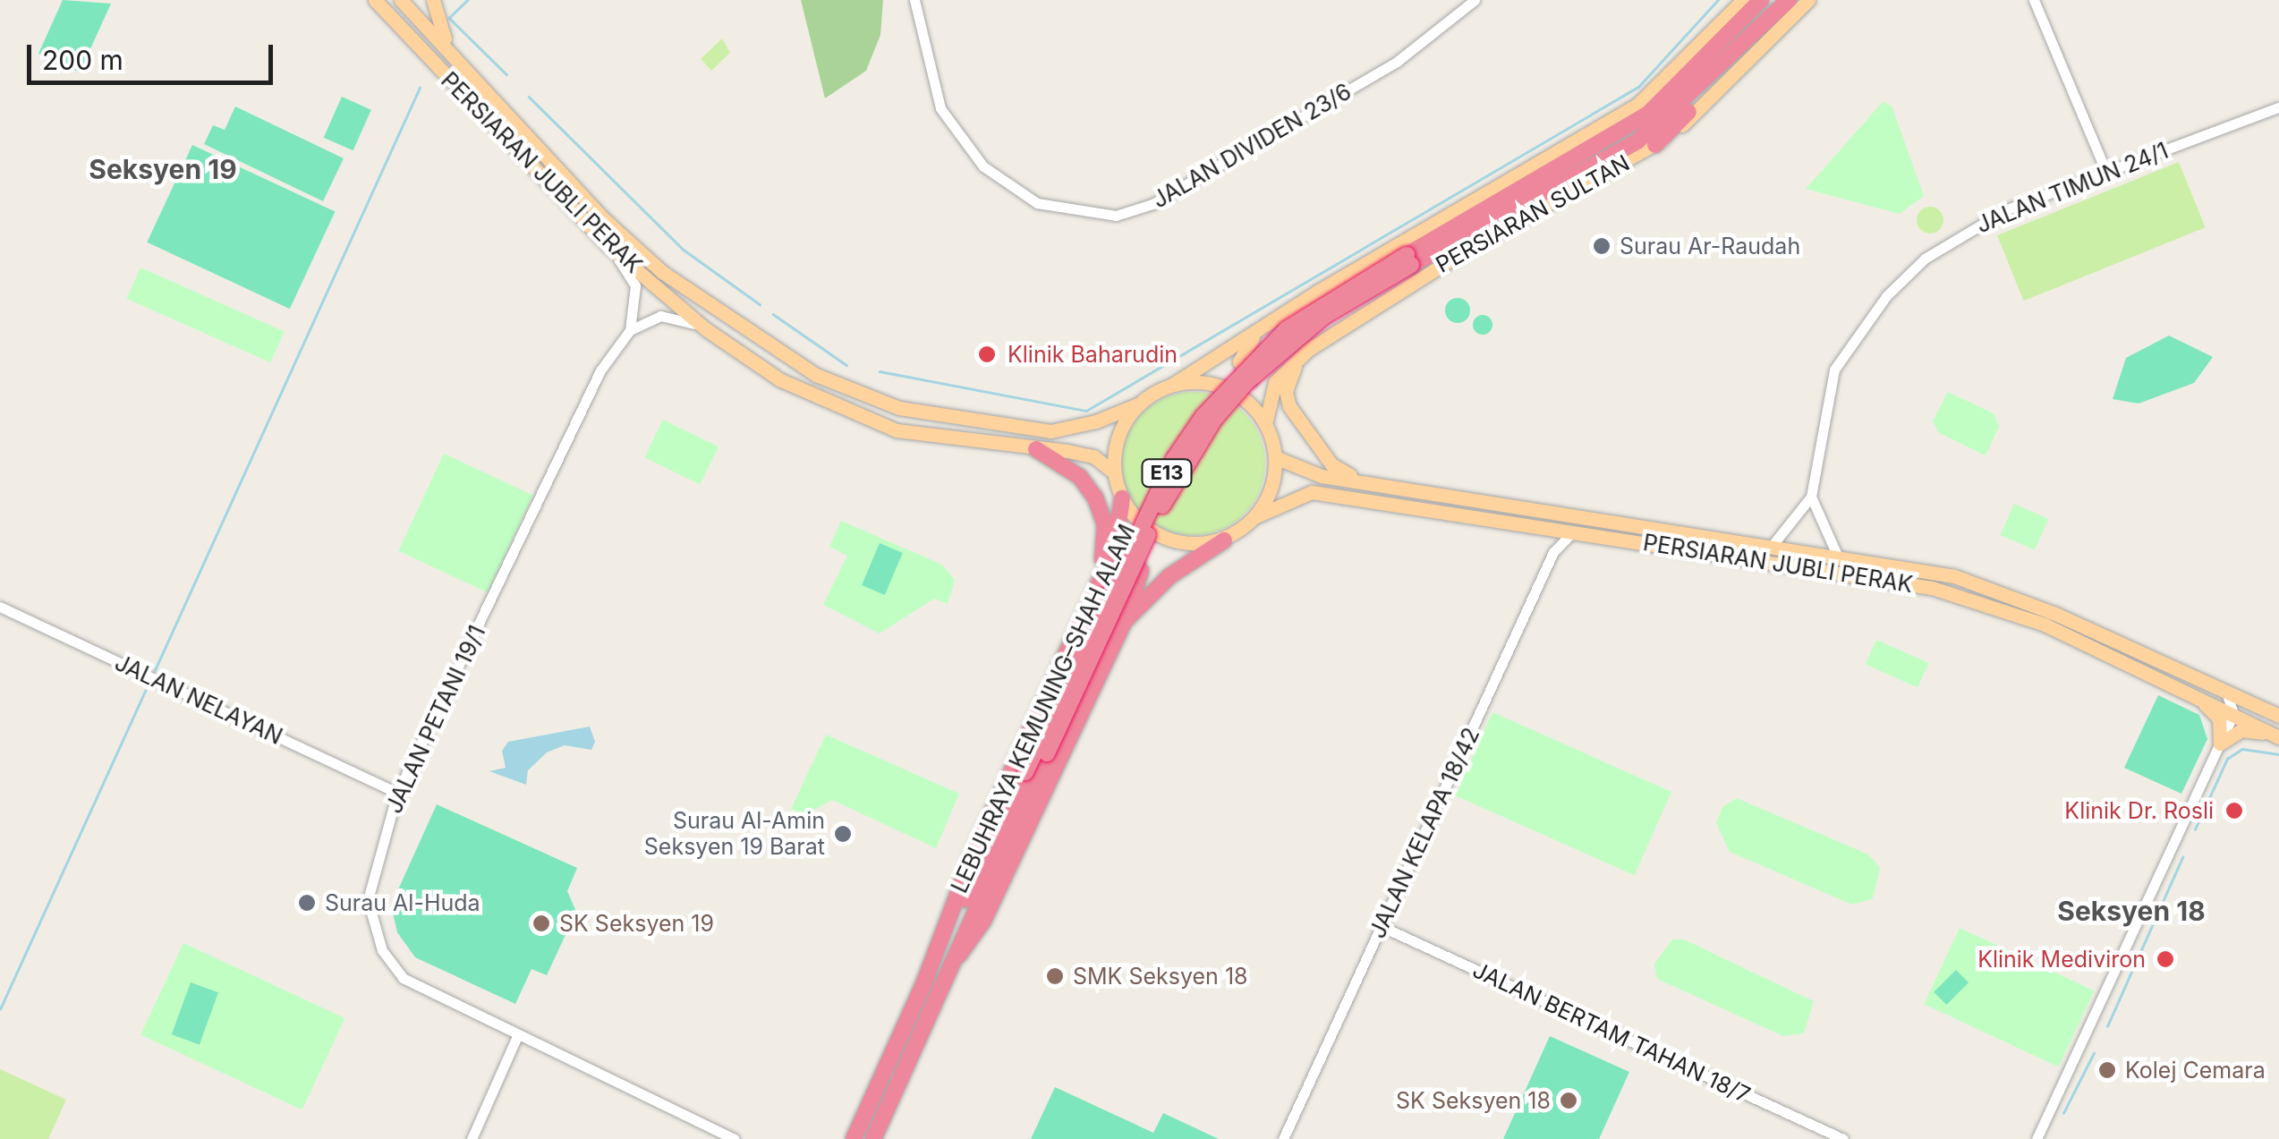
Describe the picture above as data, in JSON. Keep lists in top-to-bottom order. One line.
{"streets":{"highway":["E13","LEBUHRAYA KEMUNING–SHAH ALAM"],"main road":["PERSIARAN JUBLI PERAK","PERSIARAN SULTAN"],"street":["JALAN DIVIDEN 23/6","JALAN TIMUN 24/1","JALAN NELAYAN","JALAN PETANI 19/1","JALAN KELAPA 18/42","JALAN BERTAM TAHAN 18/7"]},"crossings":[["PERSIARAN JUBLI PERAK","PERSIARAN SULTAN"],["PERSIARAN JUBLI PERAK","JALAN PETANI 19/1"],["PERSIARAN JUBLI PERAK","JALAN KELAPA 18/42"],["JALAN NELAYAN","JALAN PETANI 19/1"],["JALAN KELAPA 18/42","JALAN BERTAM TAHAN 18/7"]],"districts":["Seksyen 19","Seksyen 18"],"places":["Surau Ar-Raudah","Klinik Baharudin","Klinik Dr. Rosli","Surau Al-Amin Seksyen 19 Barat","Surau Al-Huda","SK Seksyen 19","Klinik Mediviron","SMK Seksyen 18","Kolej Cemara","SK Seksyen 18"],"scale_bar":"200 m"}
